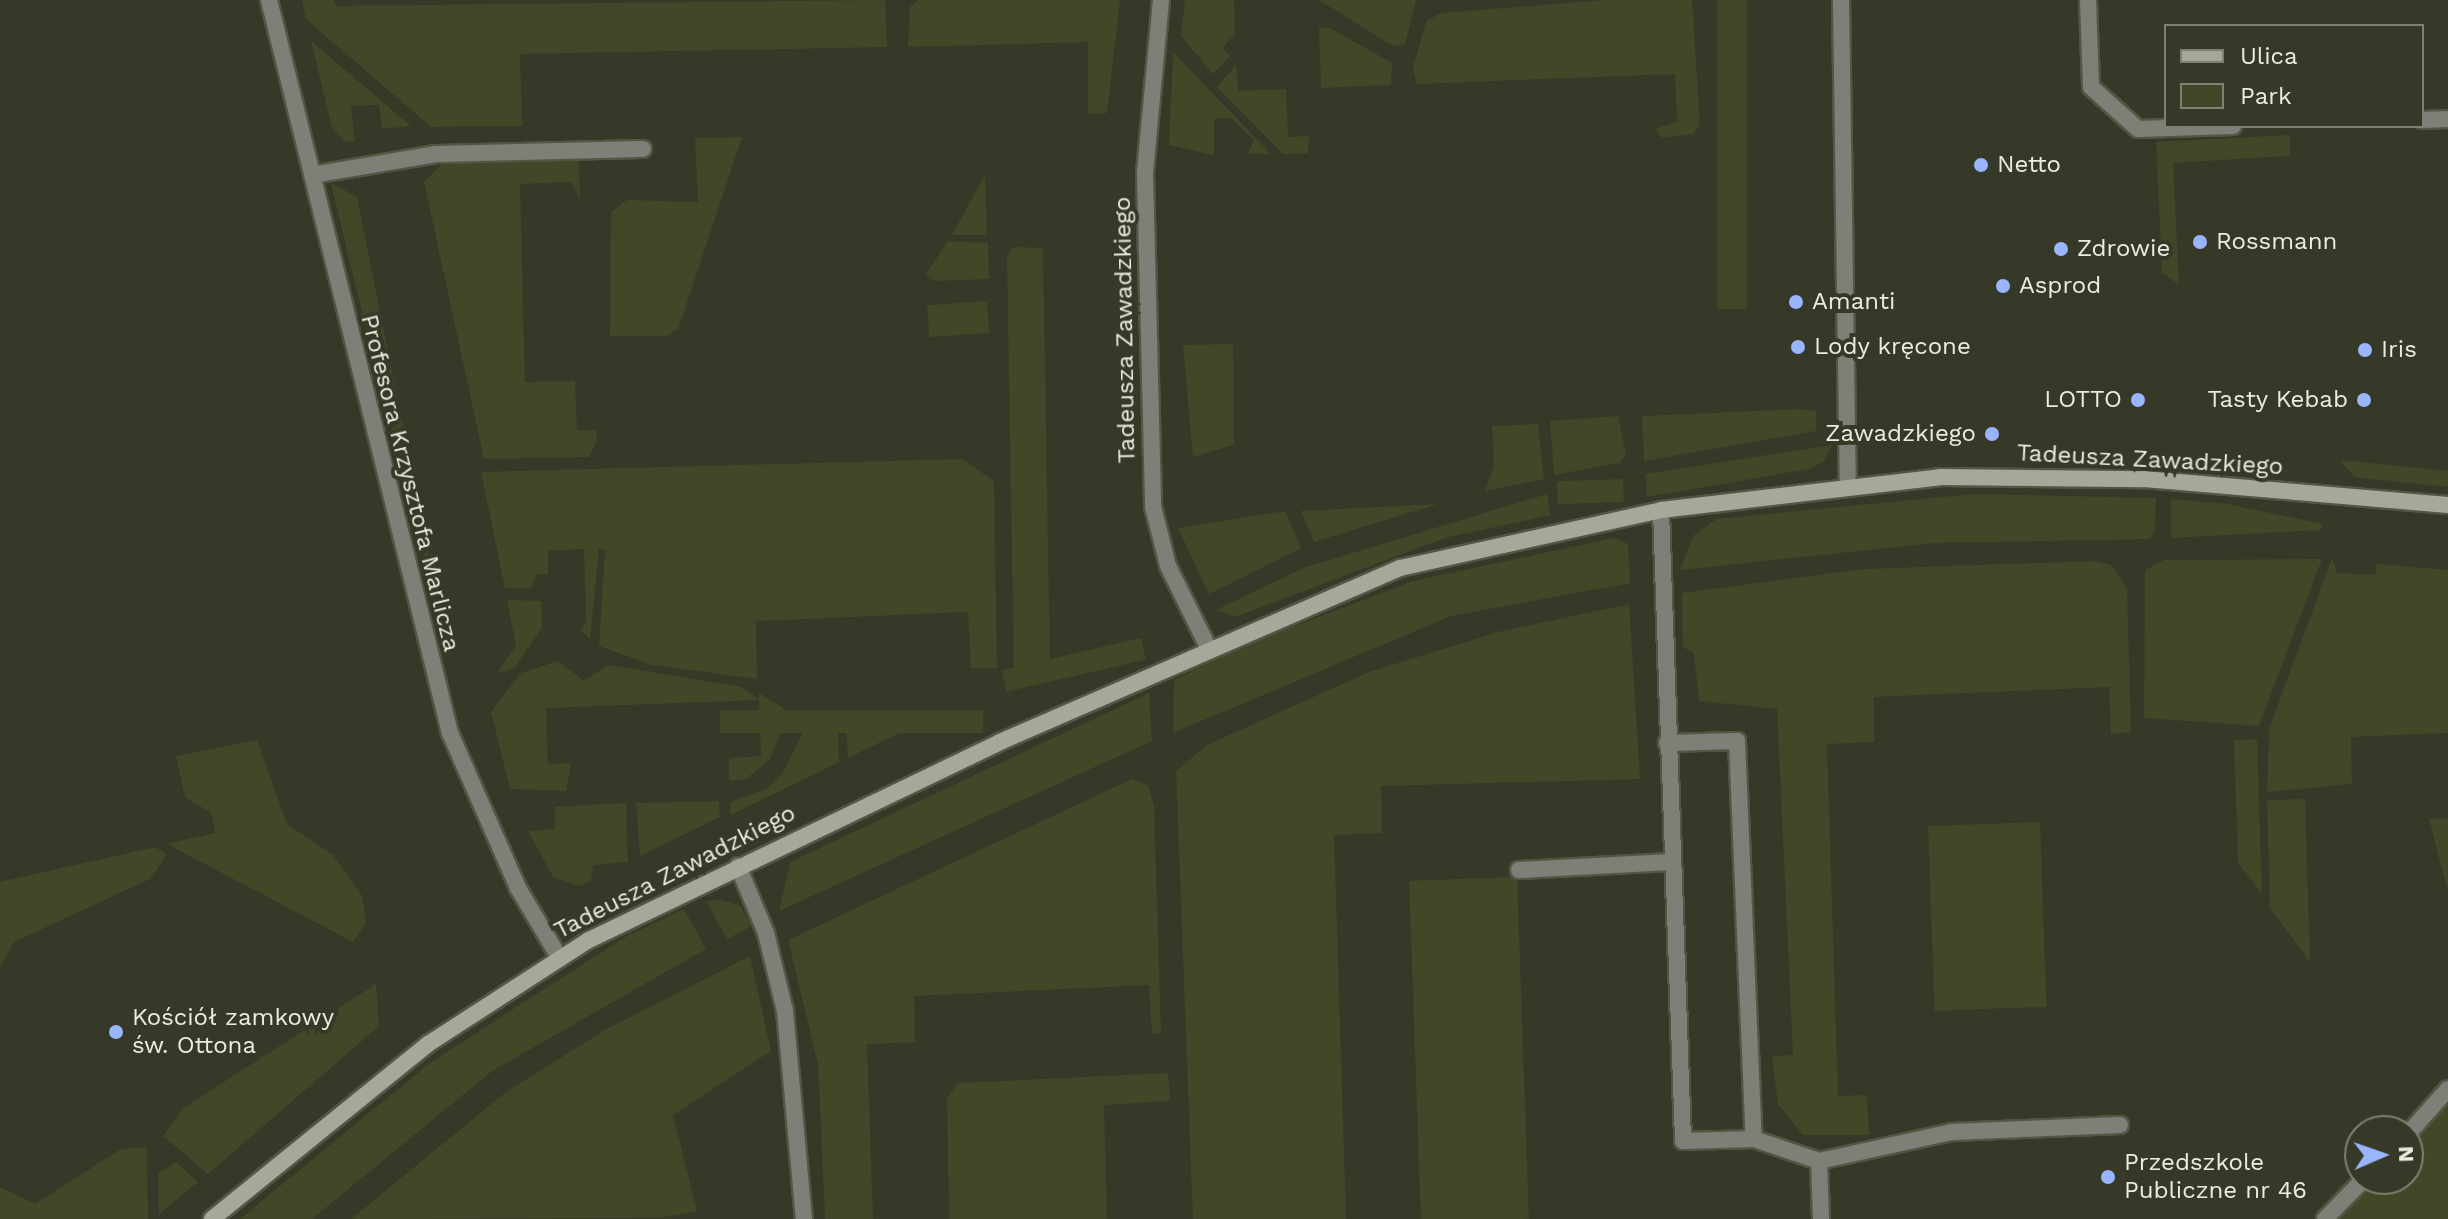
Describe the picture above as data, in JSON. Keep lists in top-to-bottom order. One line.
{"streets":{"street":["Tadeusza Zawadzkiego","Profesora Krzysztofa Marlicza"]},"crossings":[["Tadeusza Zawadzkiego","Profesora Krzysztofa Marlicza"]],"places":["Netto","Rossmann","Zdrowie","Asprod","Amanti","Lody kręcone","Iris","LOTTO","Tasty Kebab","Zawadzkiego","Kościół zamkowy św. Ottona","Przedszkole Publiczne nr 46"],"legend":["Ulica","Park"],"north":"right"}
